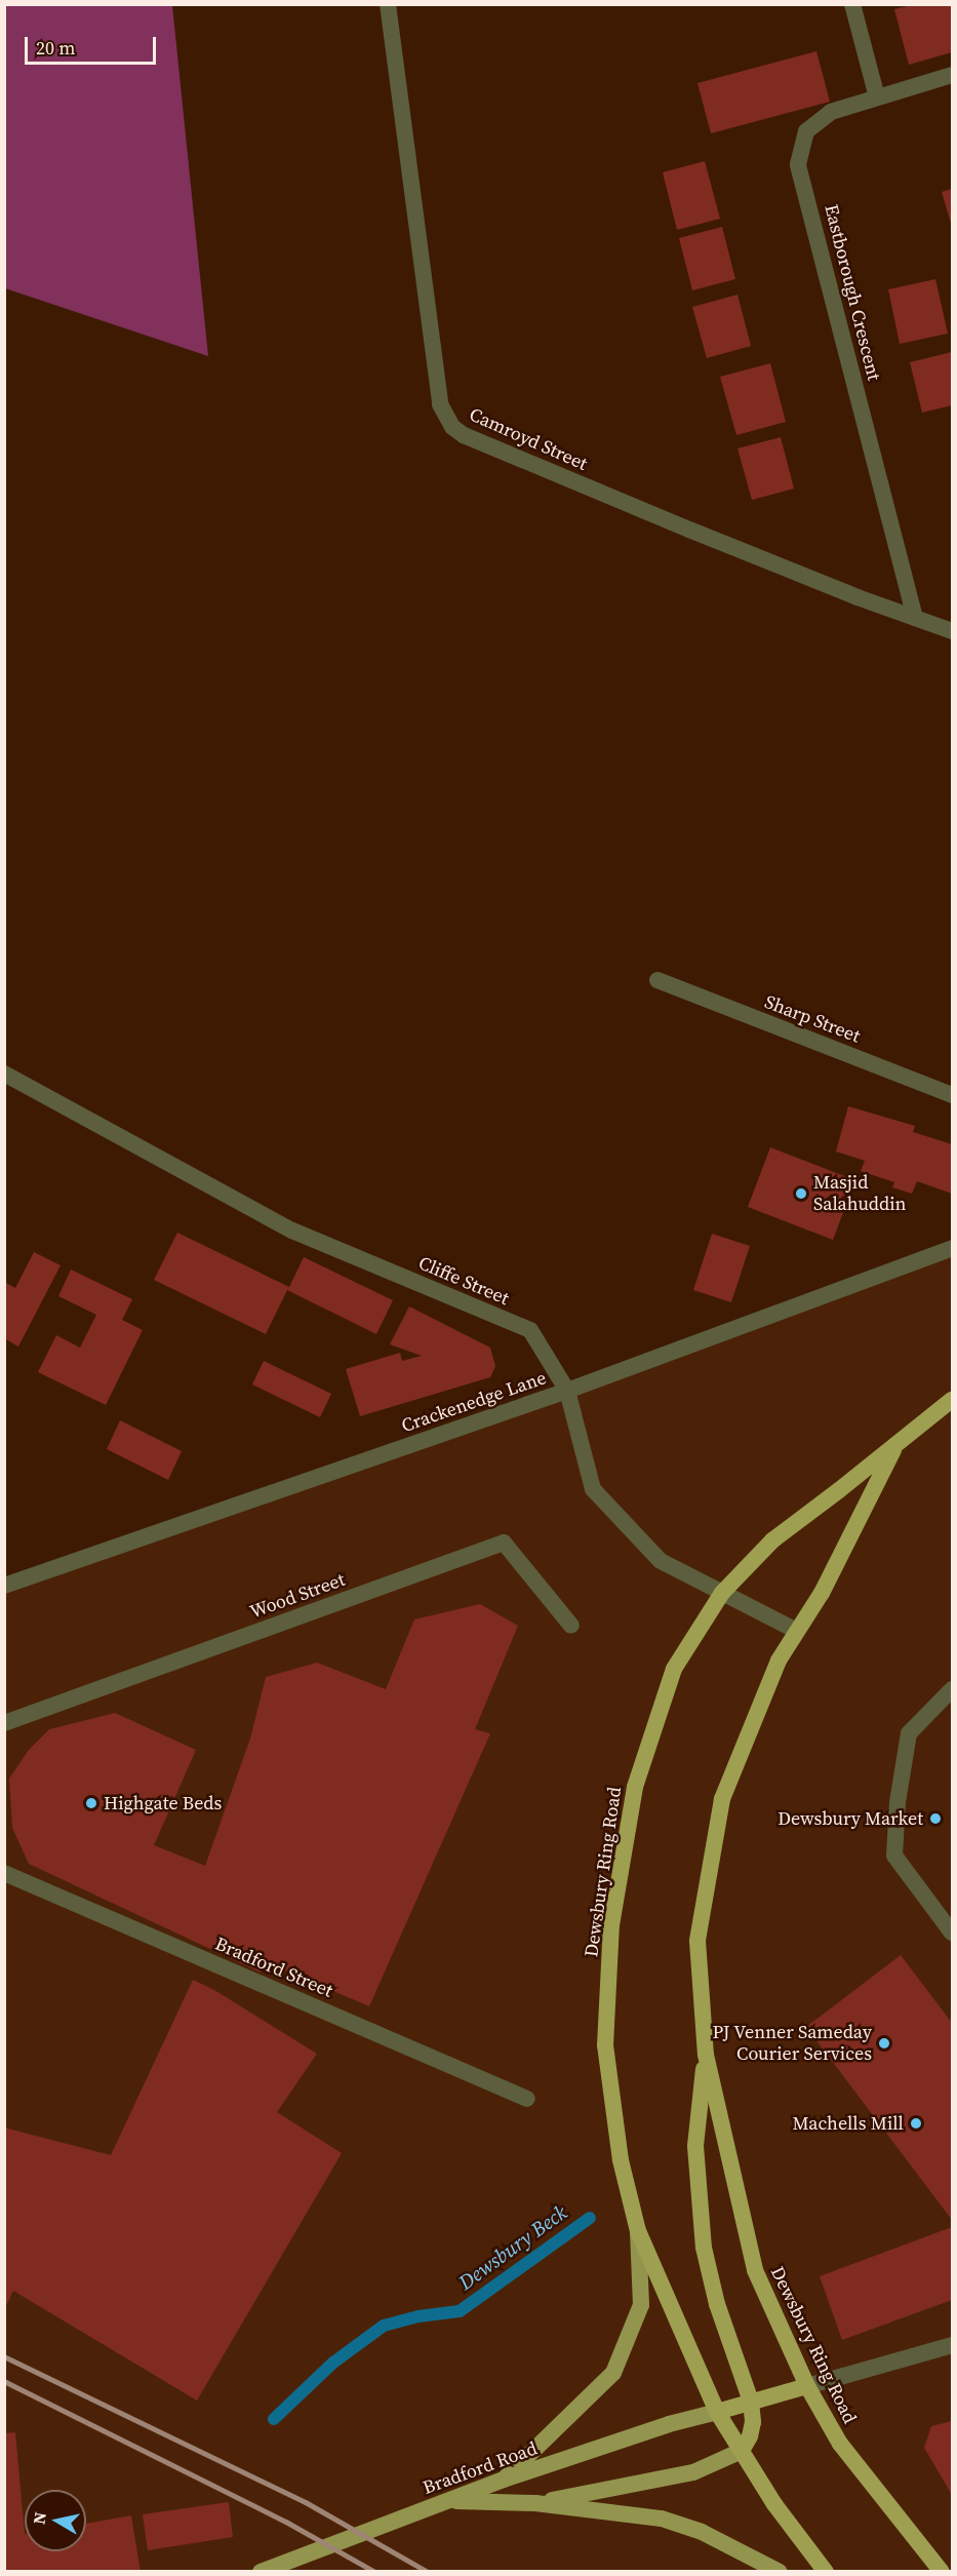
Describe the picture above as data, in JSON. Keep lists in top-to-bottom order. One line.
{"streets":{"highway":["Dewsbury Ring Road"],"main road":["Bradford Road"],"street":["Eastborough Crescent","Camroyd Street","Sharp Street","Cliffe Street","Crackenedge Lane","Wood Street","Bradford Street"]},"crossings":[["Eastborough Crescent","Camroyd Street"],["Cliffe Street","Crackenedge Lane"],["Cliffe Street","Dewsbury Ring Road"],["Dewsbury Ring Road","Bradford Road"]],"water":["Dewsbury Beck"],"places":["Masjid Salahuddin","Highgate Beds","Dewsbury Market","PJ Venner Sameday Courier Services","Machells Mill"],"scale_bar":"20 m","north":"left"}
